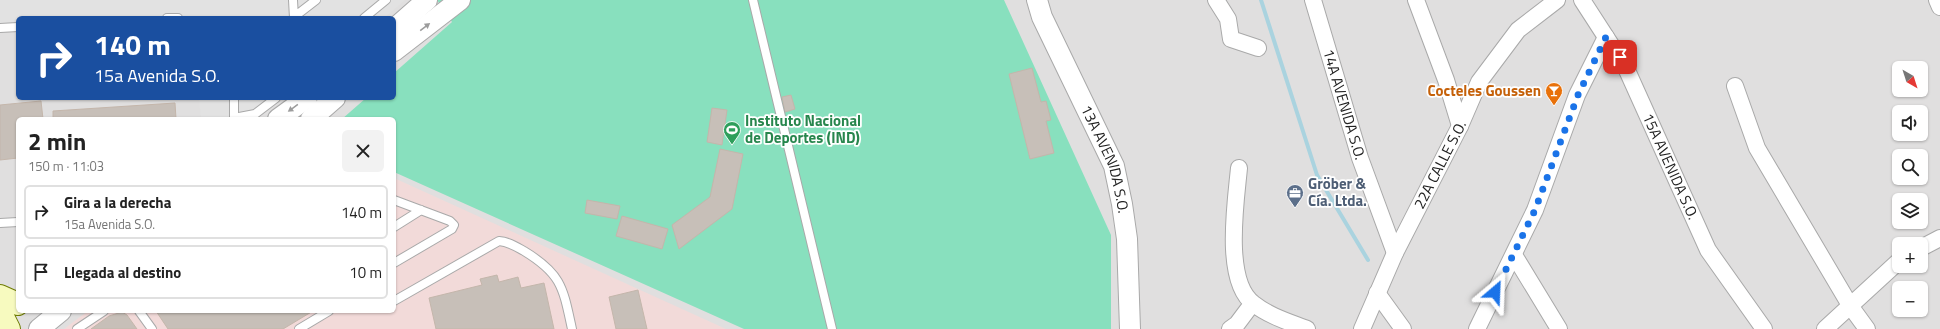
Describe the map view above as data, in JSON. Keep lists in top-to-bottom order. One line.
{"streets":{"street":["14A AVENIDA S.O.","13A AVENIDA S.O.","22A CALLE S.O.","15A AVENIDA S.O."]},"crossings":[["14A AVENIDA S.O.","22A CALLE S.O."]],"places":{"bar":["Cocteles Goussen"],"sports":["Instituto Nacional de Deportes (IND)"],"office":["Gröber & Cía. Ltda."]},"north":"bottom right","page":{"turn":["140 m","15a Avenida S.O."],"map_buttons":["+","−"],"heading":["2 min","150 m · 11:03"],"list":[{"name":"Gira a la derecha","note":"15a Avenida S.O.","value":"140 m"},{"name":"Llegada al destino","value":"10 m"}]}}
